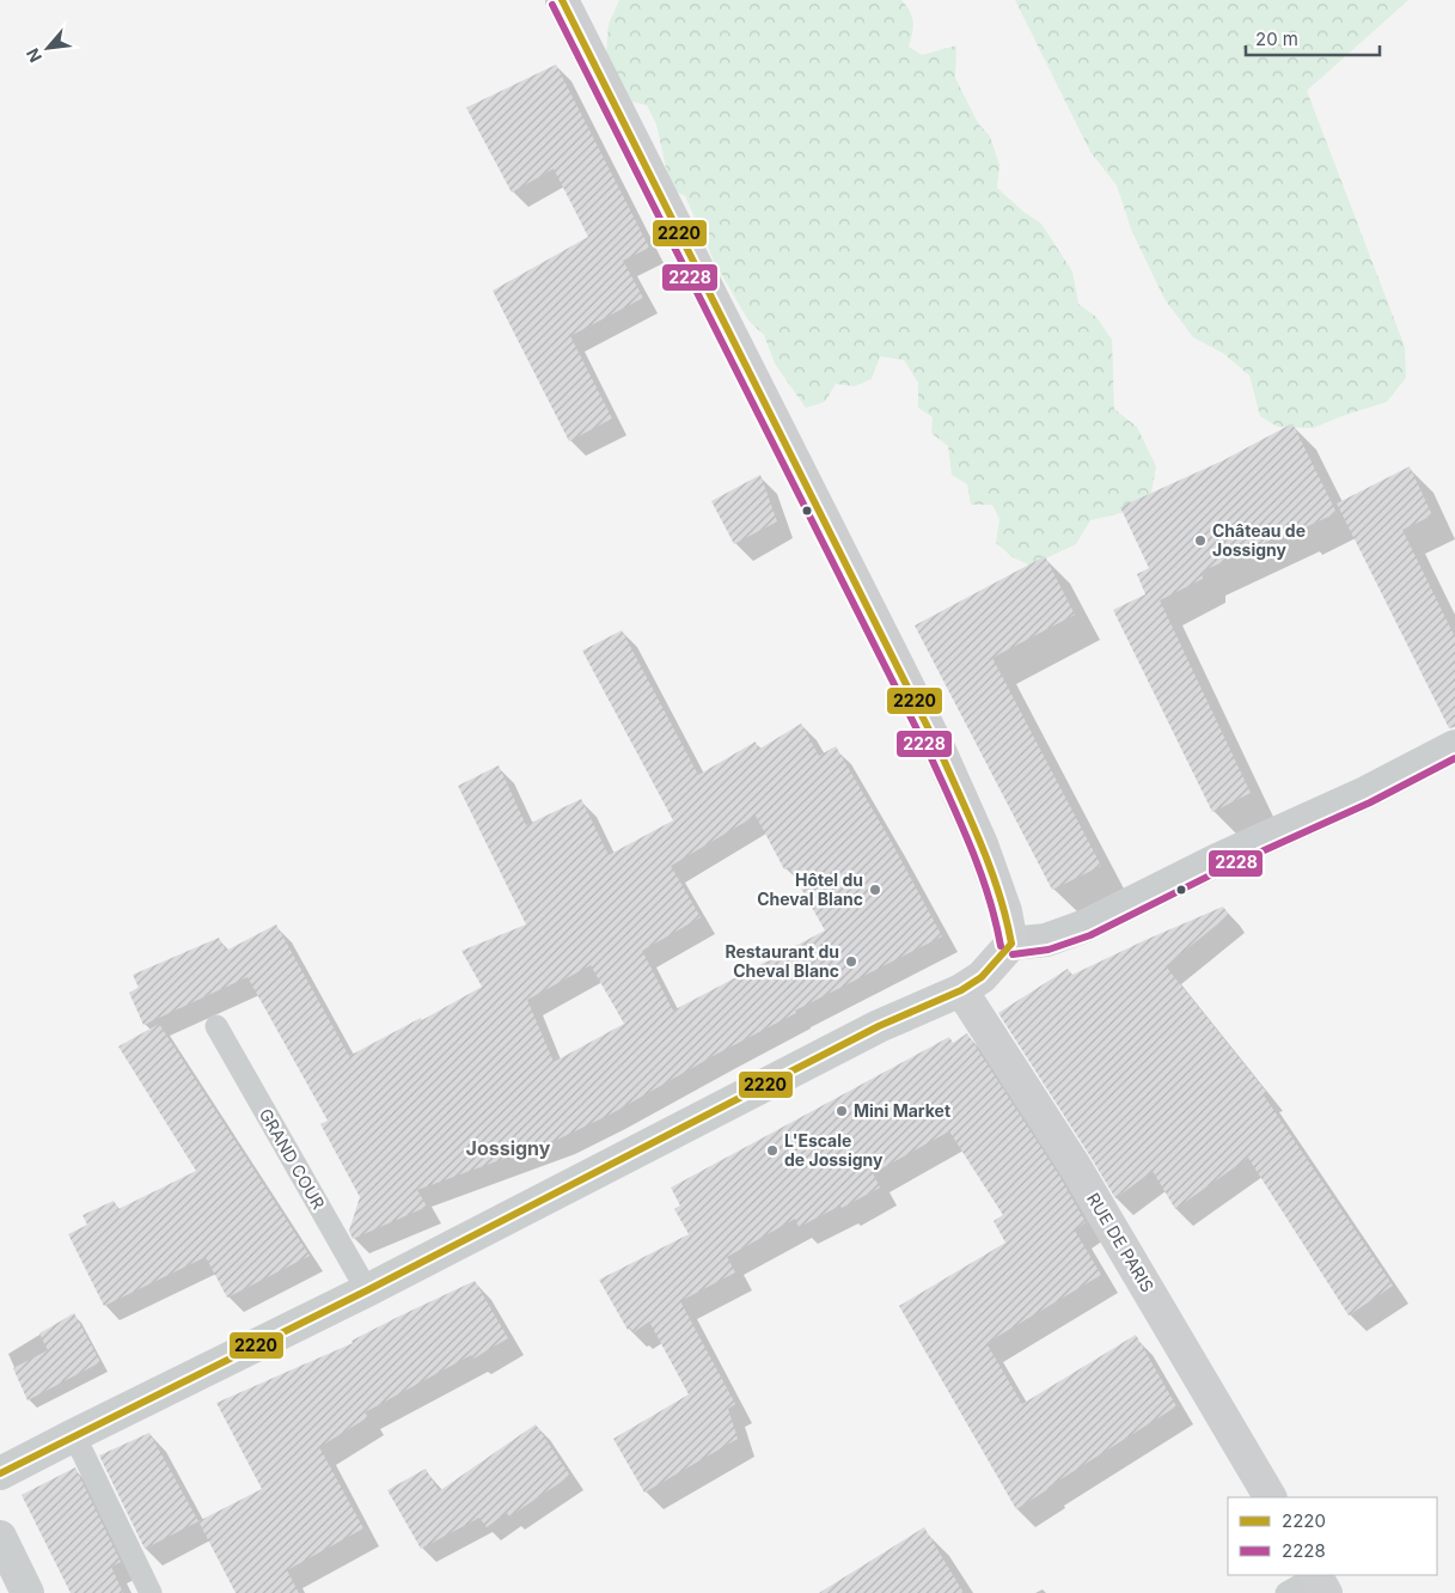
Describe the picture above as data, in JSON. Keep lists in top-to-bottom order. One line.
{"streets":{"main road":["RUE DE PARIS"],"lane":["GRAND COUR"]},"districts":["Jossigny"],"places":["Château de Jossigny","Hôtel du Cheval Blanc","Restaurant du Cheval Blanc","Mini Market","L'Escale de Jossigny"],"lines":["transit line 2220","transit line 2228"],"legend":["2220","2228"],"scale_bar":"20 m","north":"bottom left"}
